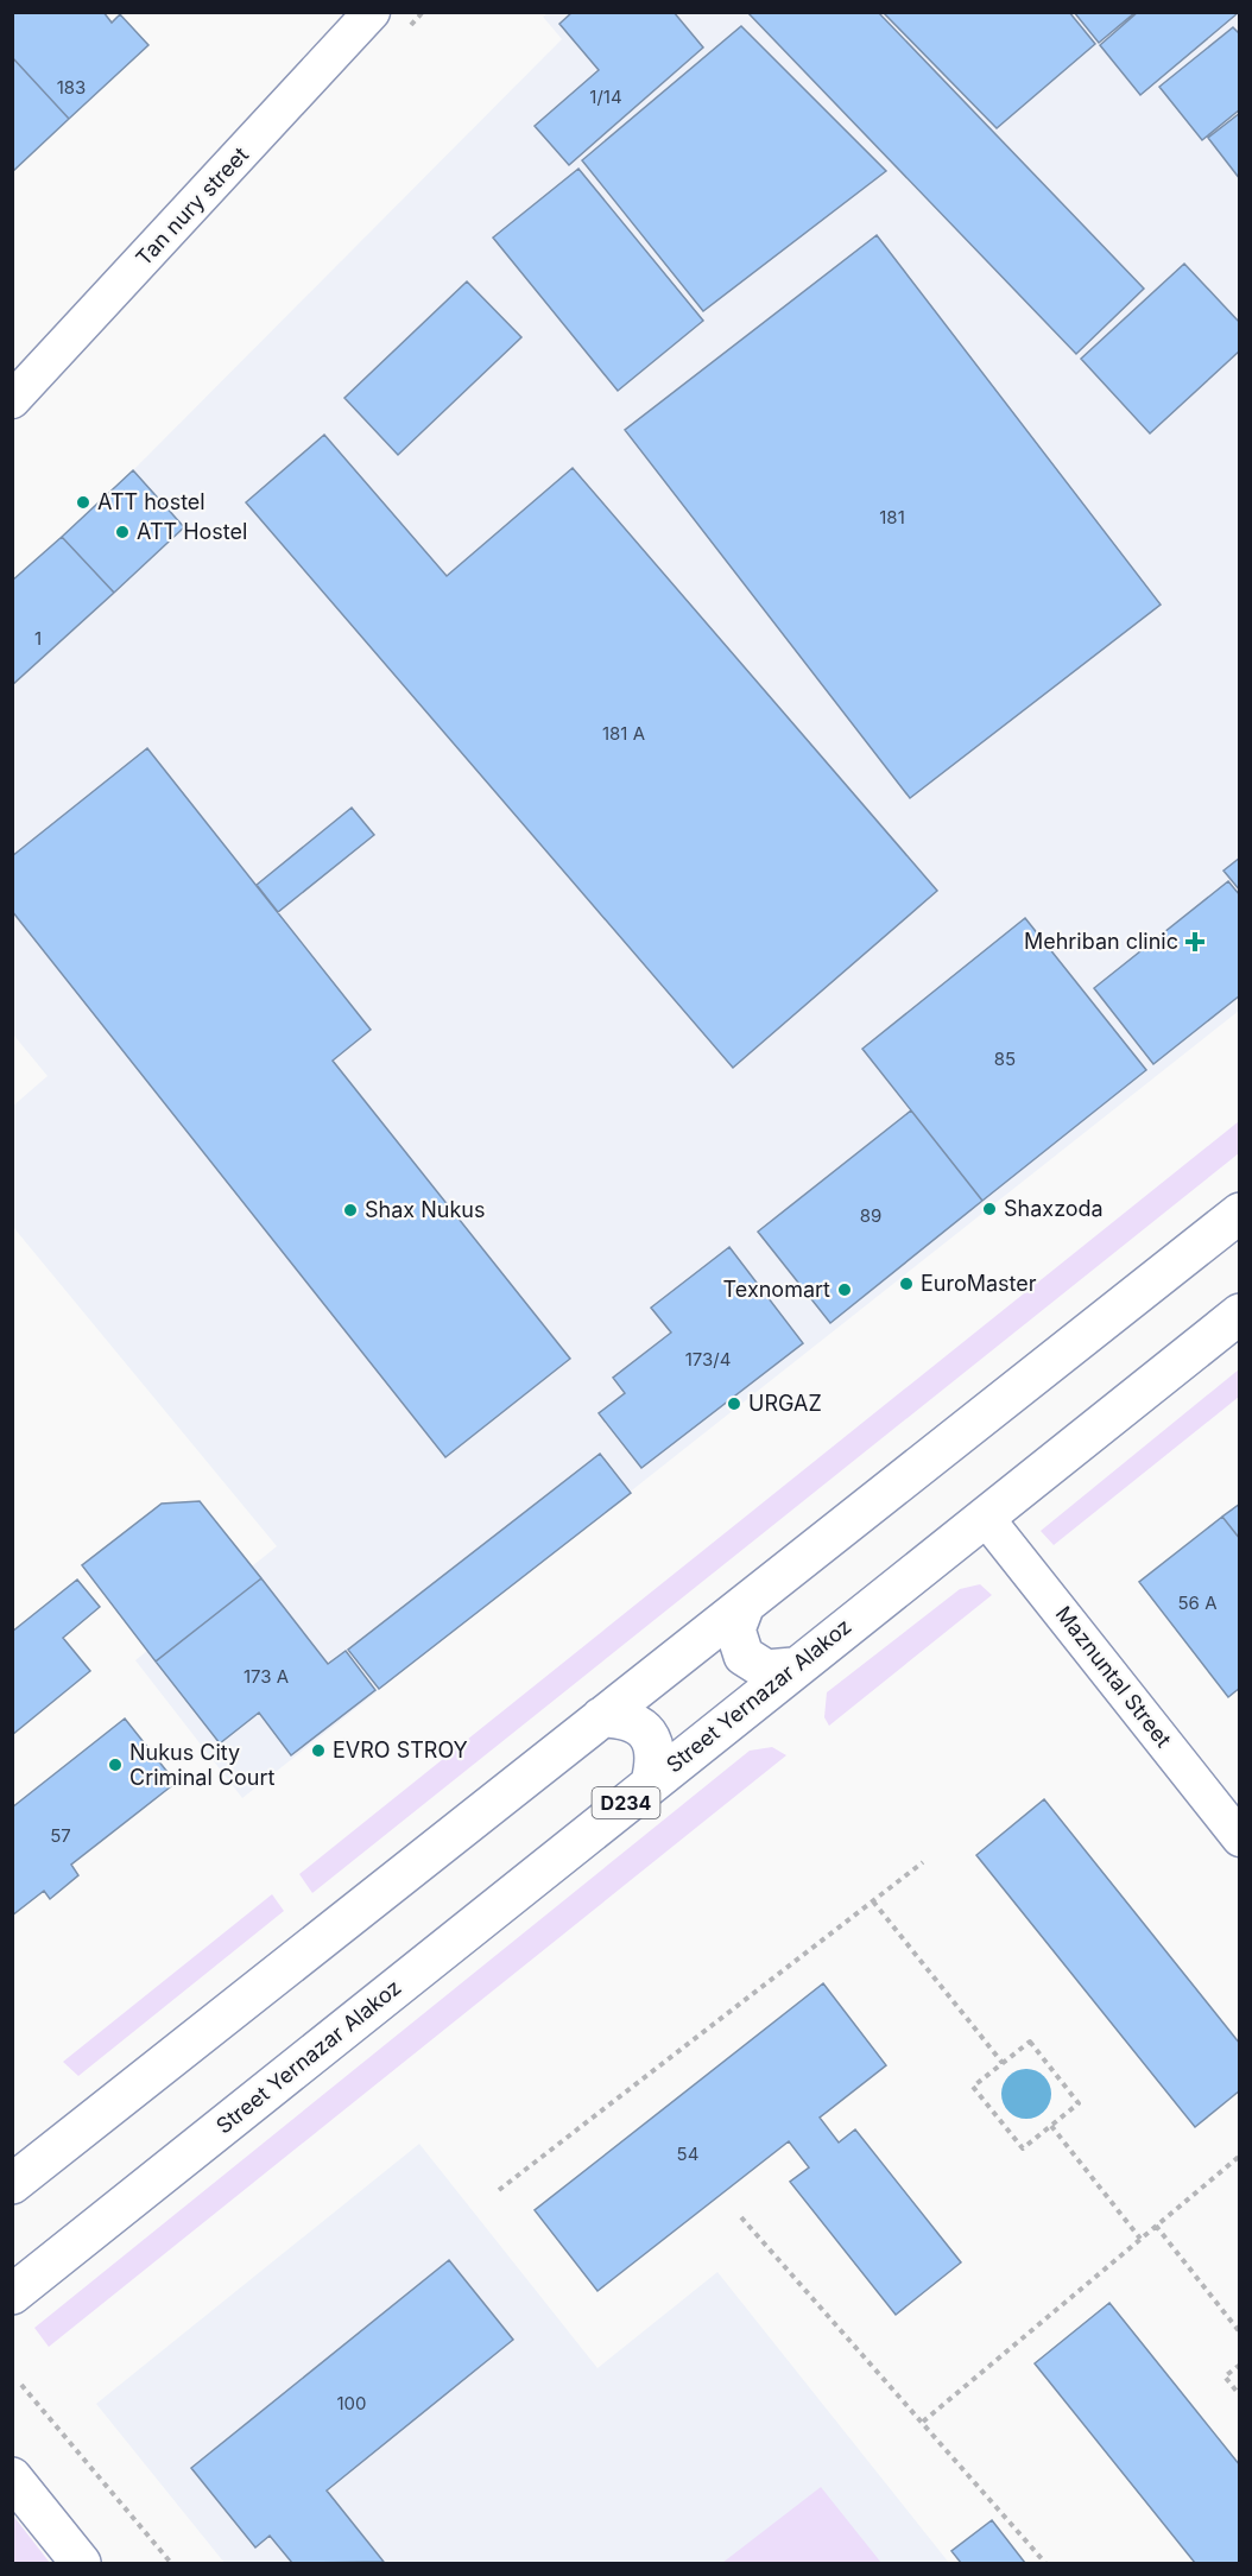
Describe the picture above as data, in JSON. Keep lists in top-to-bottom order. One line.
{"streets":{"main road":["Street Yernazar Alakoz","D234"],"street":["Tan nury street","Maznuntal Street"]},"crossings":[["Maznuntal Street","Street Yernazar Alakoz"]],"places":{"other":["ATT hostel","ATT Hostel","Shaxzoda","Shax Nukus","EuroMaster","Texnomart","URGAZ","EVRO STROY","Nukus City Criminal Court"],"health":["Mehriban clinic"]},"house_numbers":["183","1/14","181","1","181 А","85","89","173/4","56 А","173 А","57","54","100"]}
